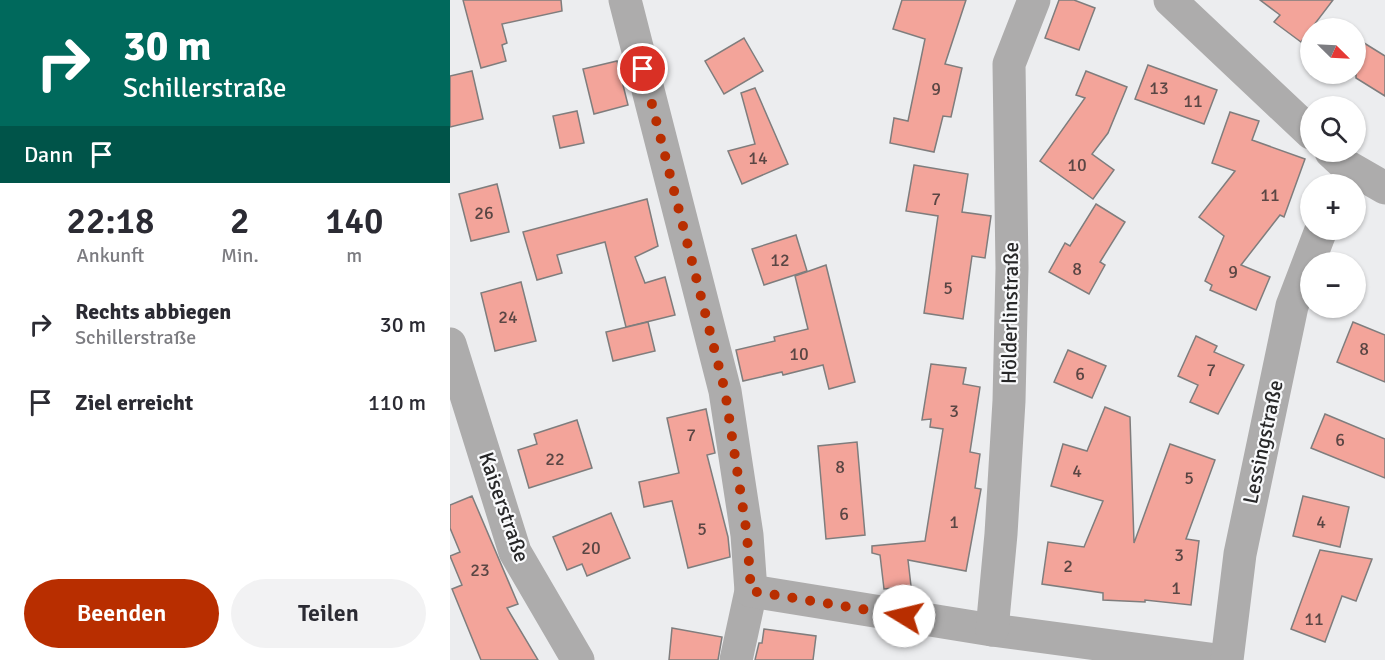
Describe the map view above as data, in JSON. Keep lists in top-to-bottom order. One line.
{"streets":{"street":["Hölderlinstraße","Lessingstraße","Kaiserstraße"]},"house_numbers":["13","9","11","14","10","11","7","26","12","8","9","5","24","8","10","7","6","3","7","6","22","8","4","5","6","1","4","5","20","3","2","23","1","11"],"north":"bottom right","page":{"turn":["30 m","Schillerstraße"],"map_buttons":["+","−"],"then":"Dann","eta":["22:18","Ankunft","2","Min.","140","m"],"list":[{"name":"Rechts abbiegen","note":"Schillerstraße","value":"30 m"},{"name":"Ziel erreicht","value":"110 m"}],"buttons":["Beenden","Teilen"]}}
